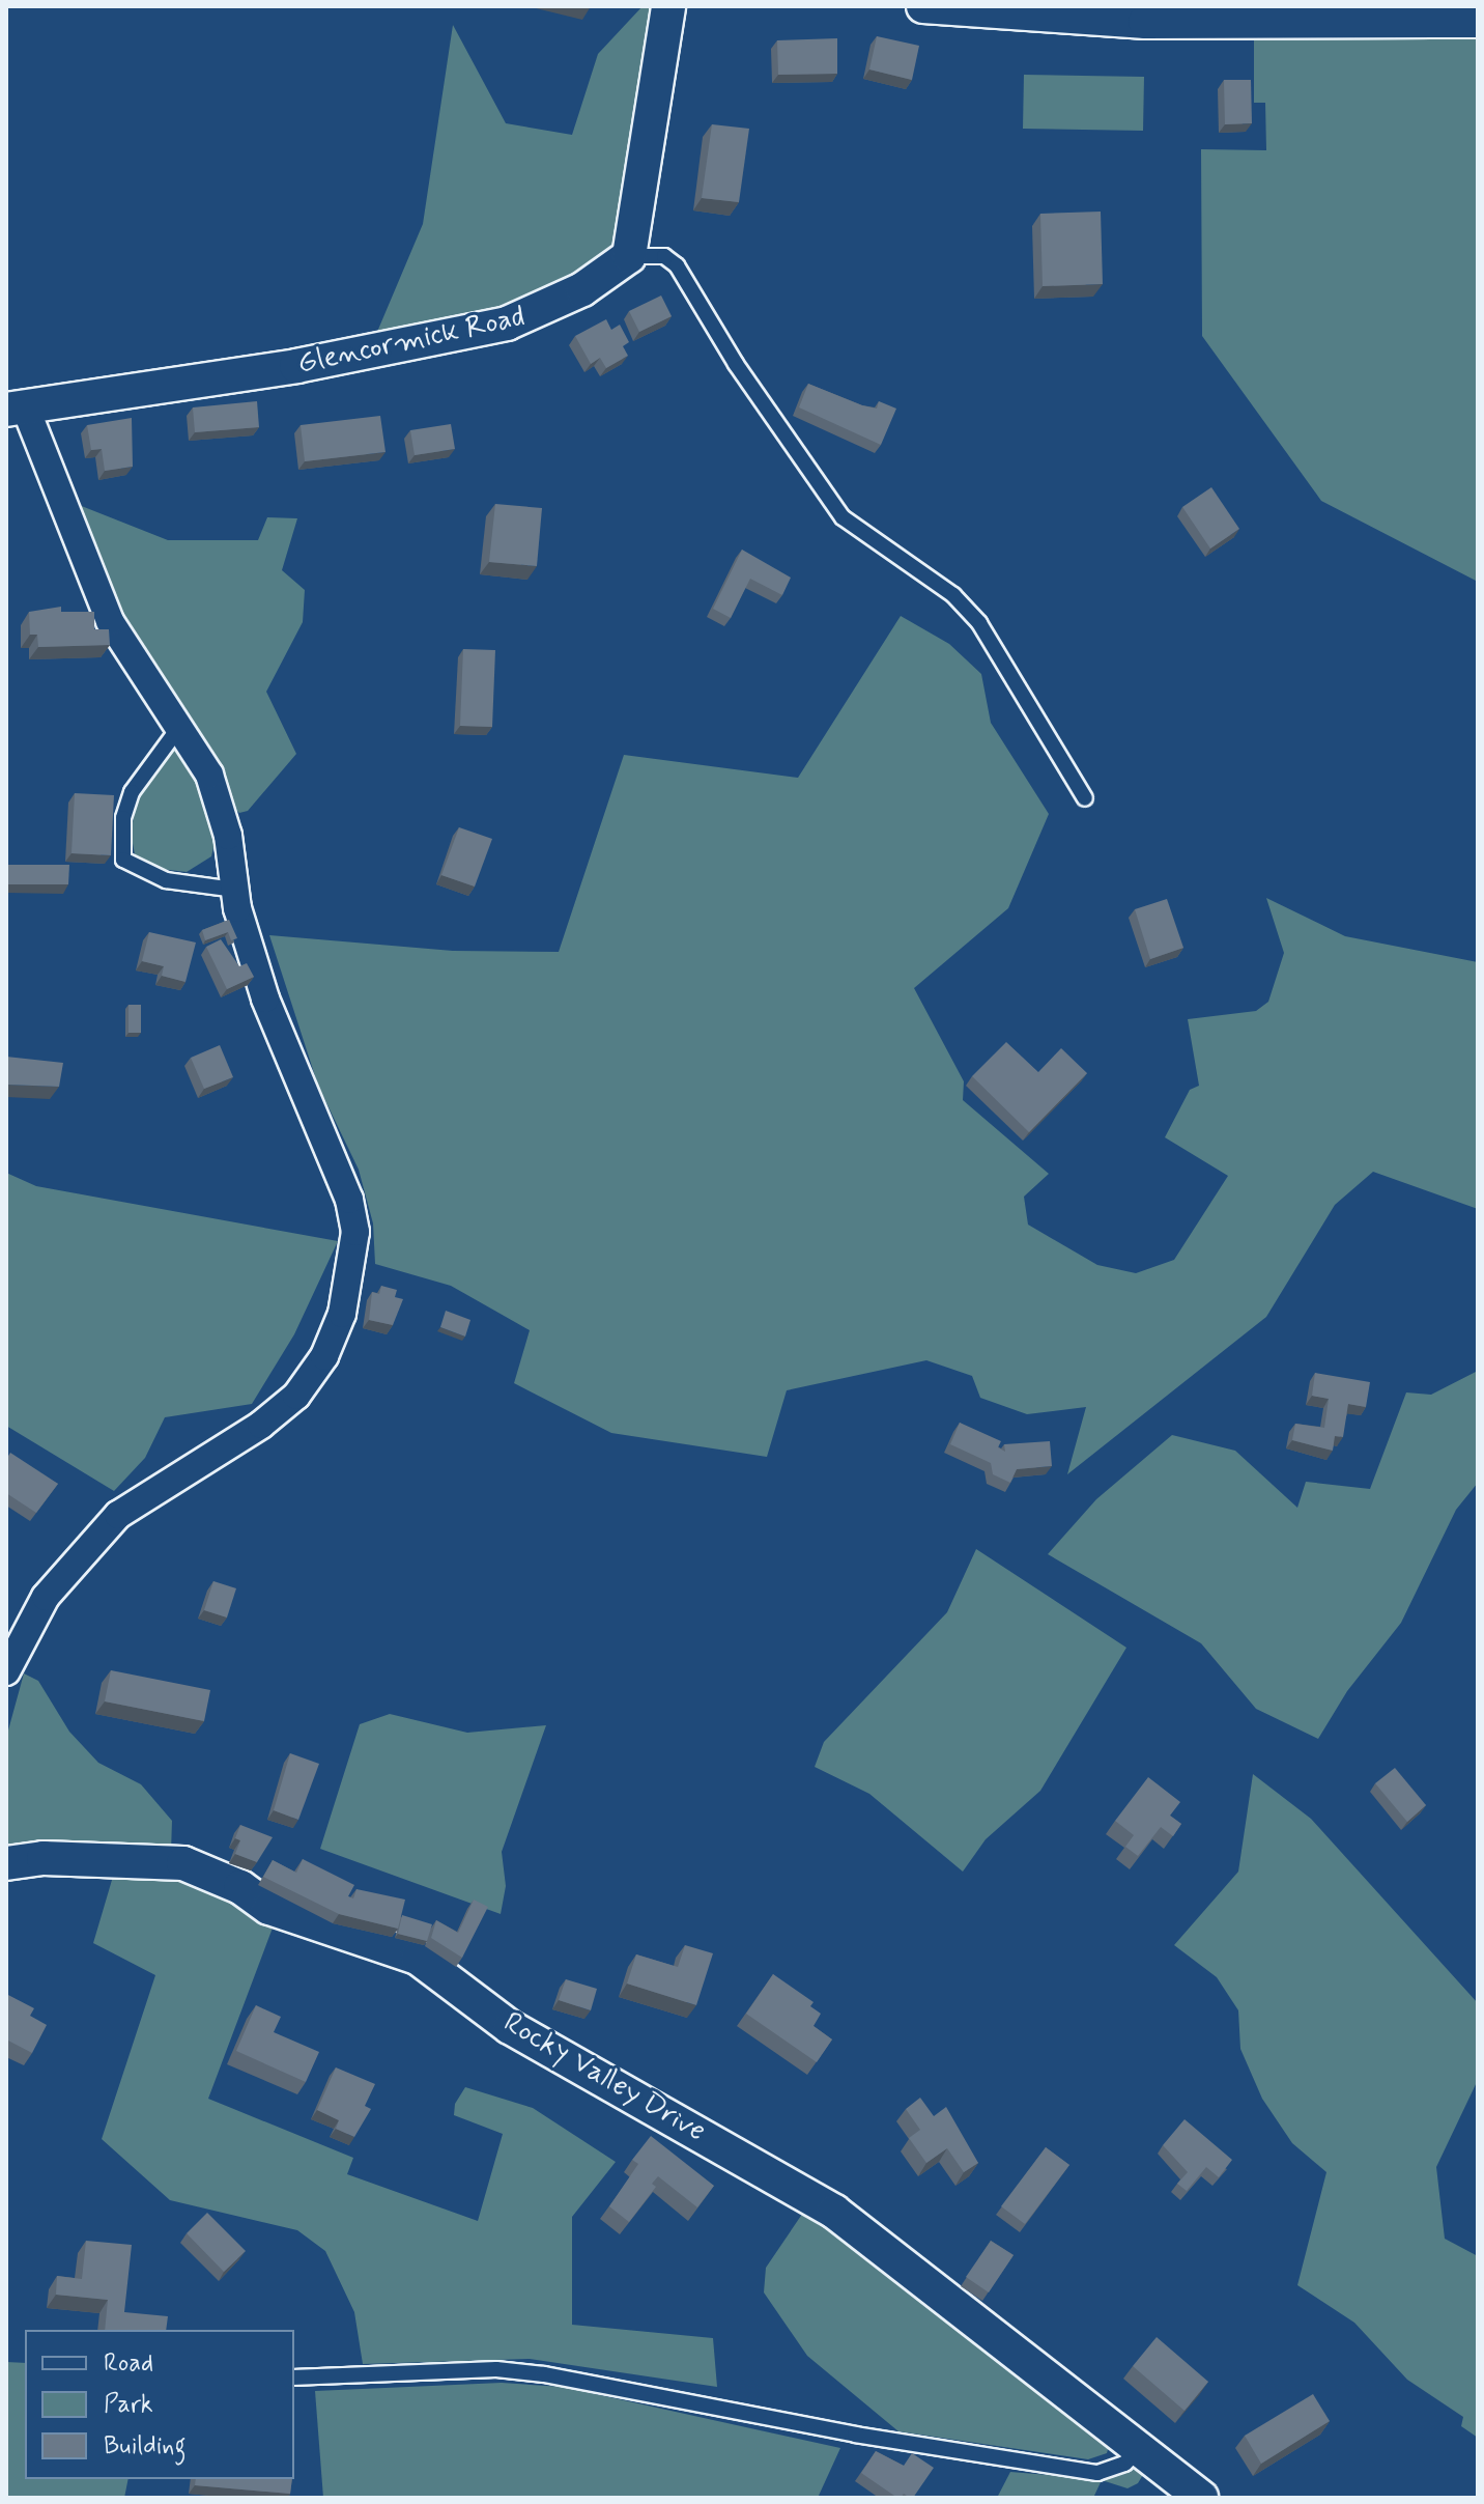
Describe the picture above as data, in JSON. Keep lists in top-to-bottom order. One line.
{"streets":{"street":["Glencormick Road","Rocky Valley Drive"]},"legend":["Road","Park","Building"]}
